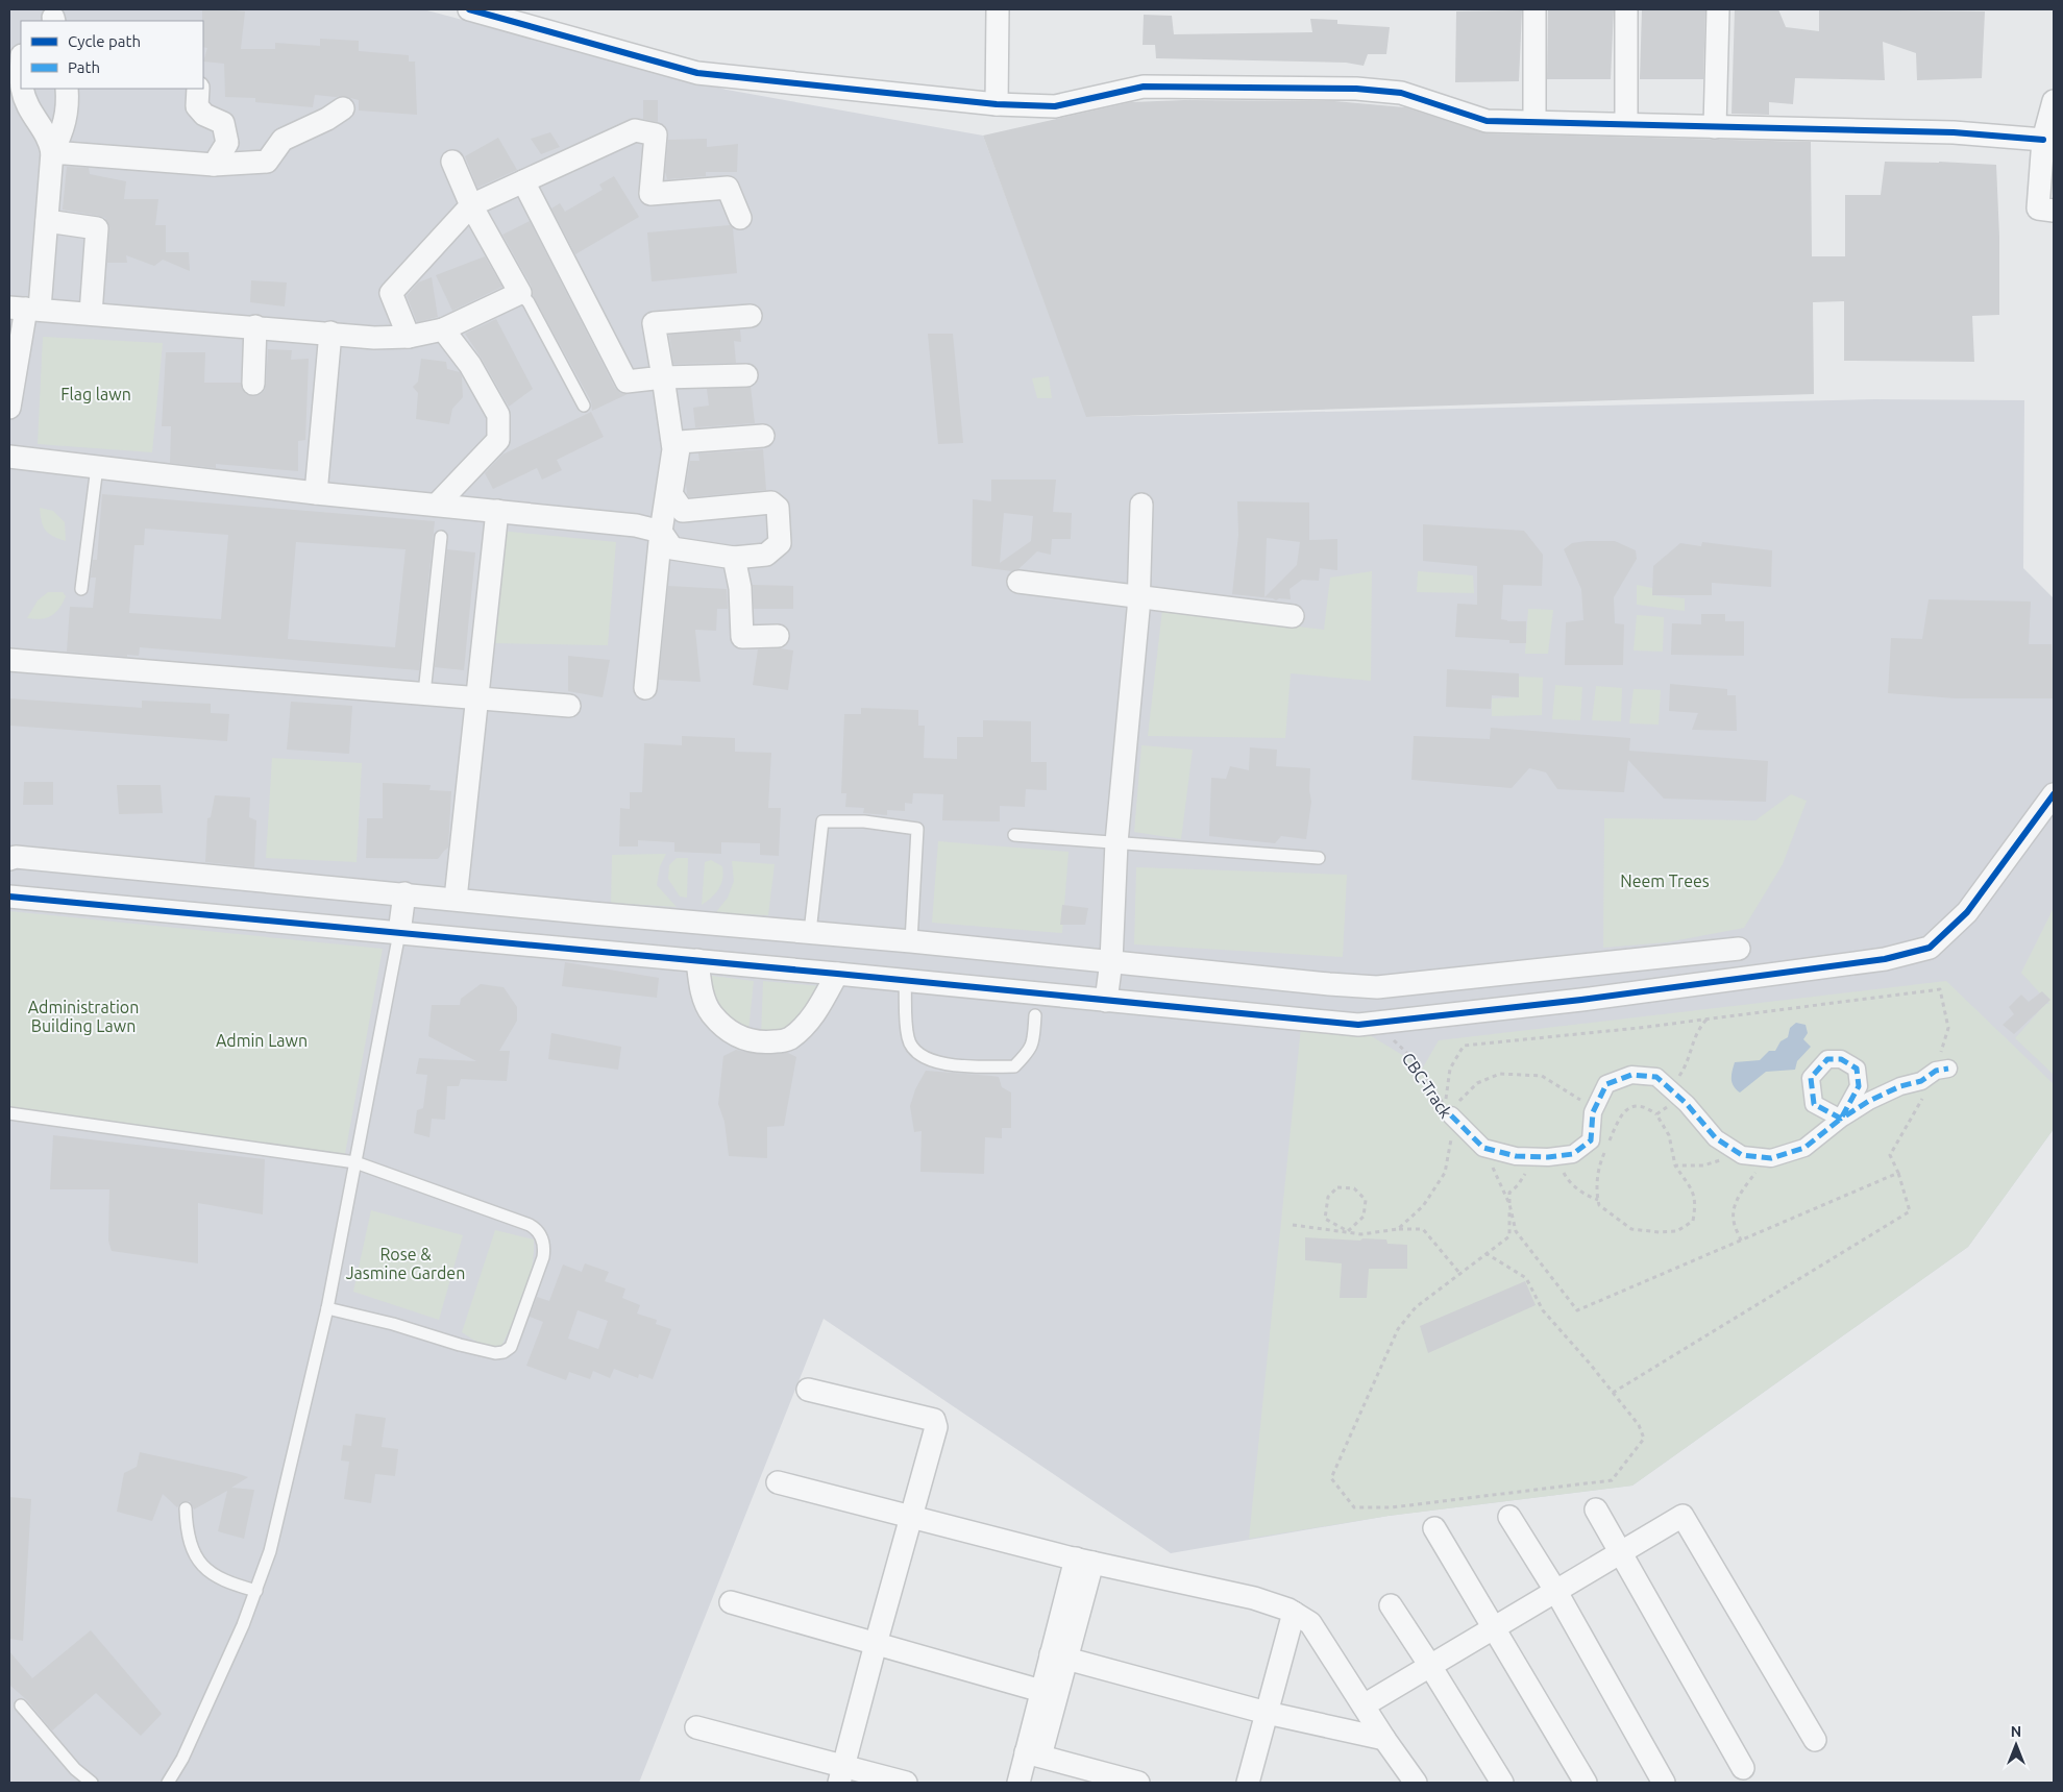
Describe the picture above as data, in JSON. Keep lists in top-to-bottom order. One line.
{"streets":{"path":["CBC-Track"]},"parks":["Flag lawn","Neem Trees","Administration Building Lawn","Admin Lawn","Rose & Jasmine Garden"],"legend":["Cycle path","Path"],"north":"top"}
